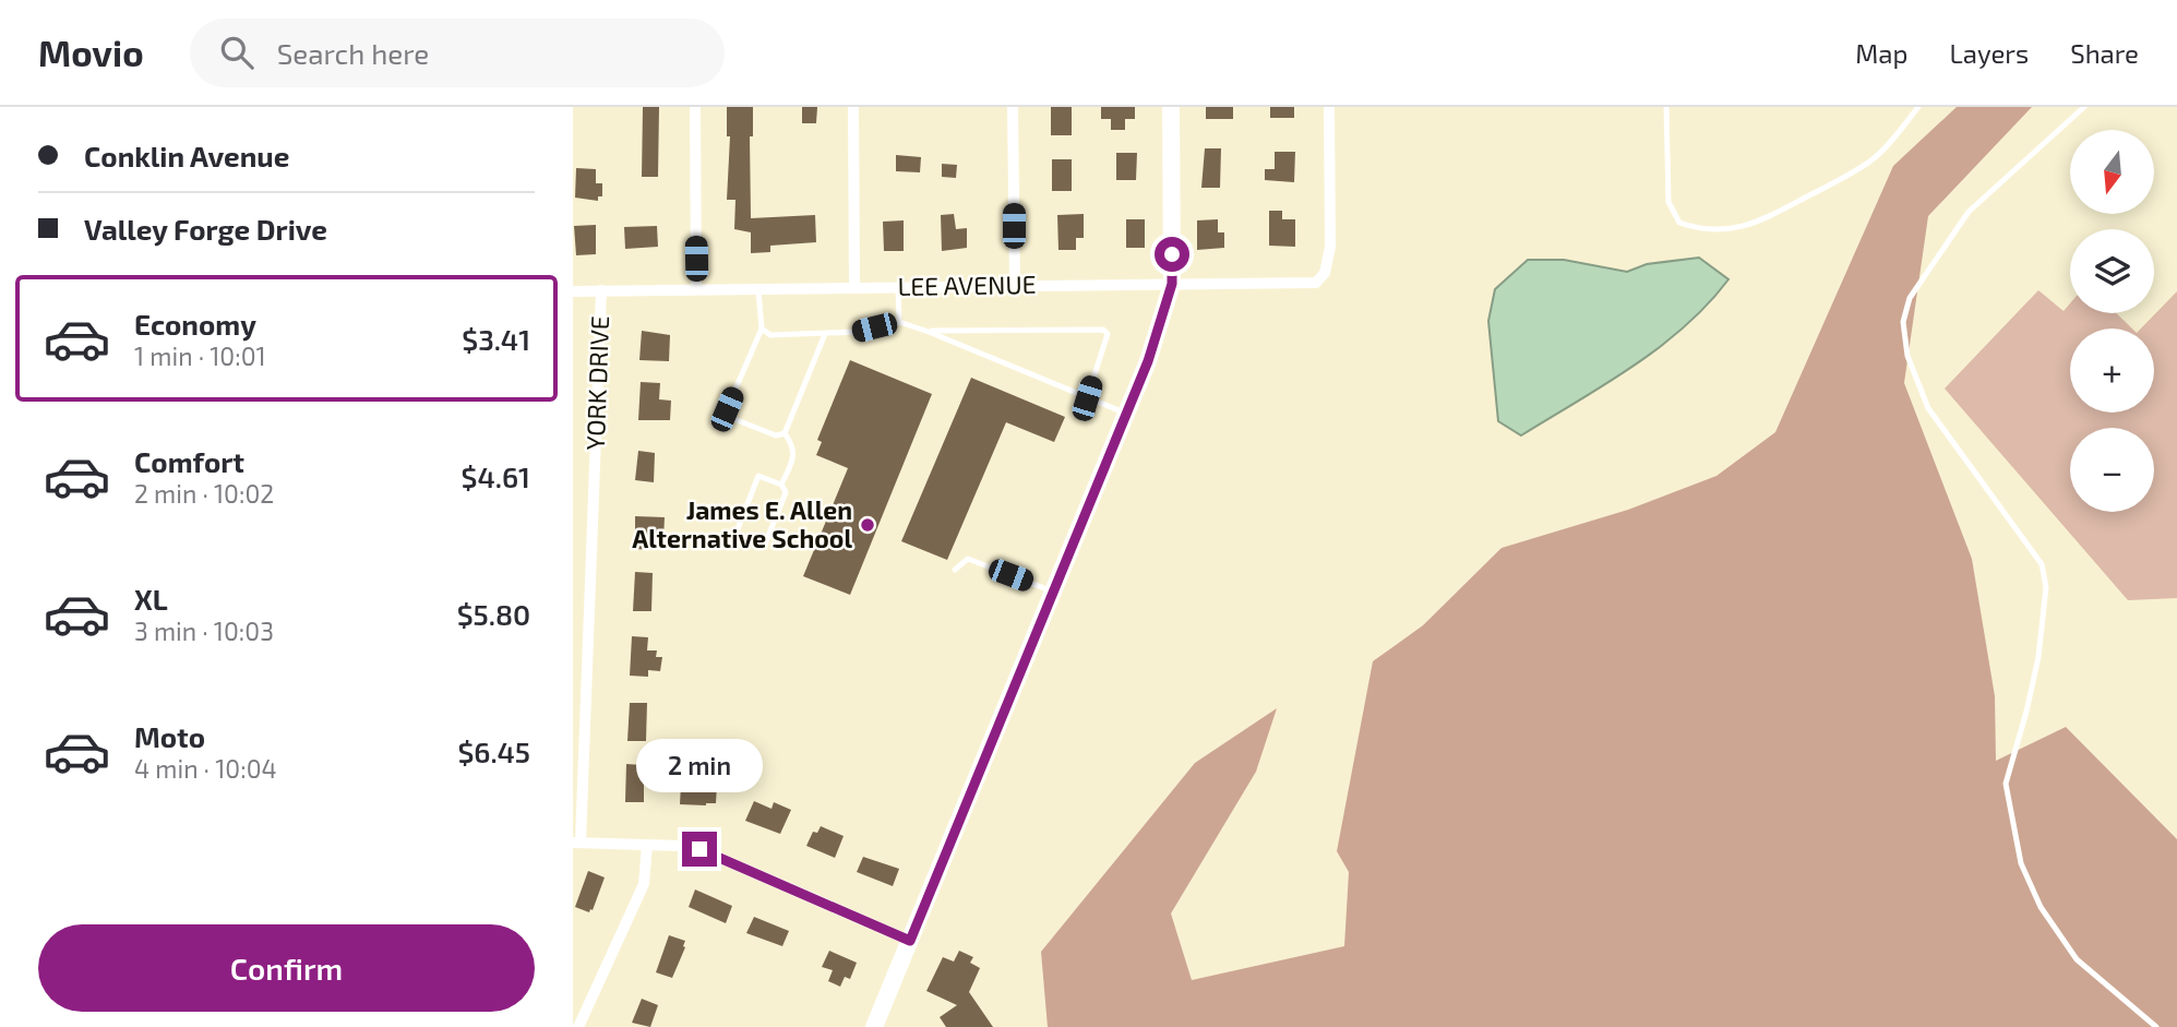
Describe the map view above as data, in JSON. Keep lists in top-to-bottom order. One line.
{"streets":{"street":["LEE AVENUE","YORK DRIVE"]},"crossings":[["LEE AVENUE","YORK DRIVE"]],"places":["James E. Allen Alternative School"],"north":"bottom","page":{"header":"Movio","search":"Search here","nav":["Map","Layers","Share"],"banner":["Conklin Avenue","Valley Forge Drive"],"map_buttons":["+","−"],"list":[{"name":"Economy","note":"1 min · 10:01","value":"$3.41"},{"name":"Comfort","note":"2 min · 10:02","value":"$4.61"},{"name":"XL","note":"3 min · 10:03","value":"$5.80"},{"name":"Moto","note":"4 min · 10:04","value":"$6.45"}],"bubble":"2 min","buttons":"Confirm"}}
